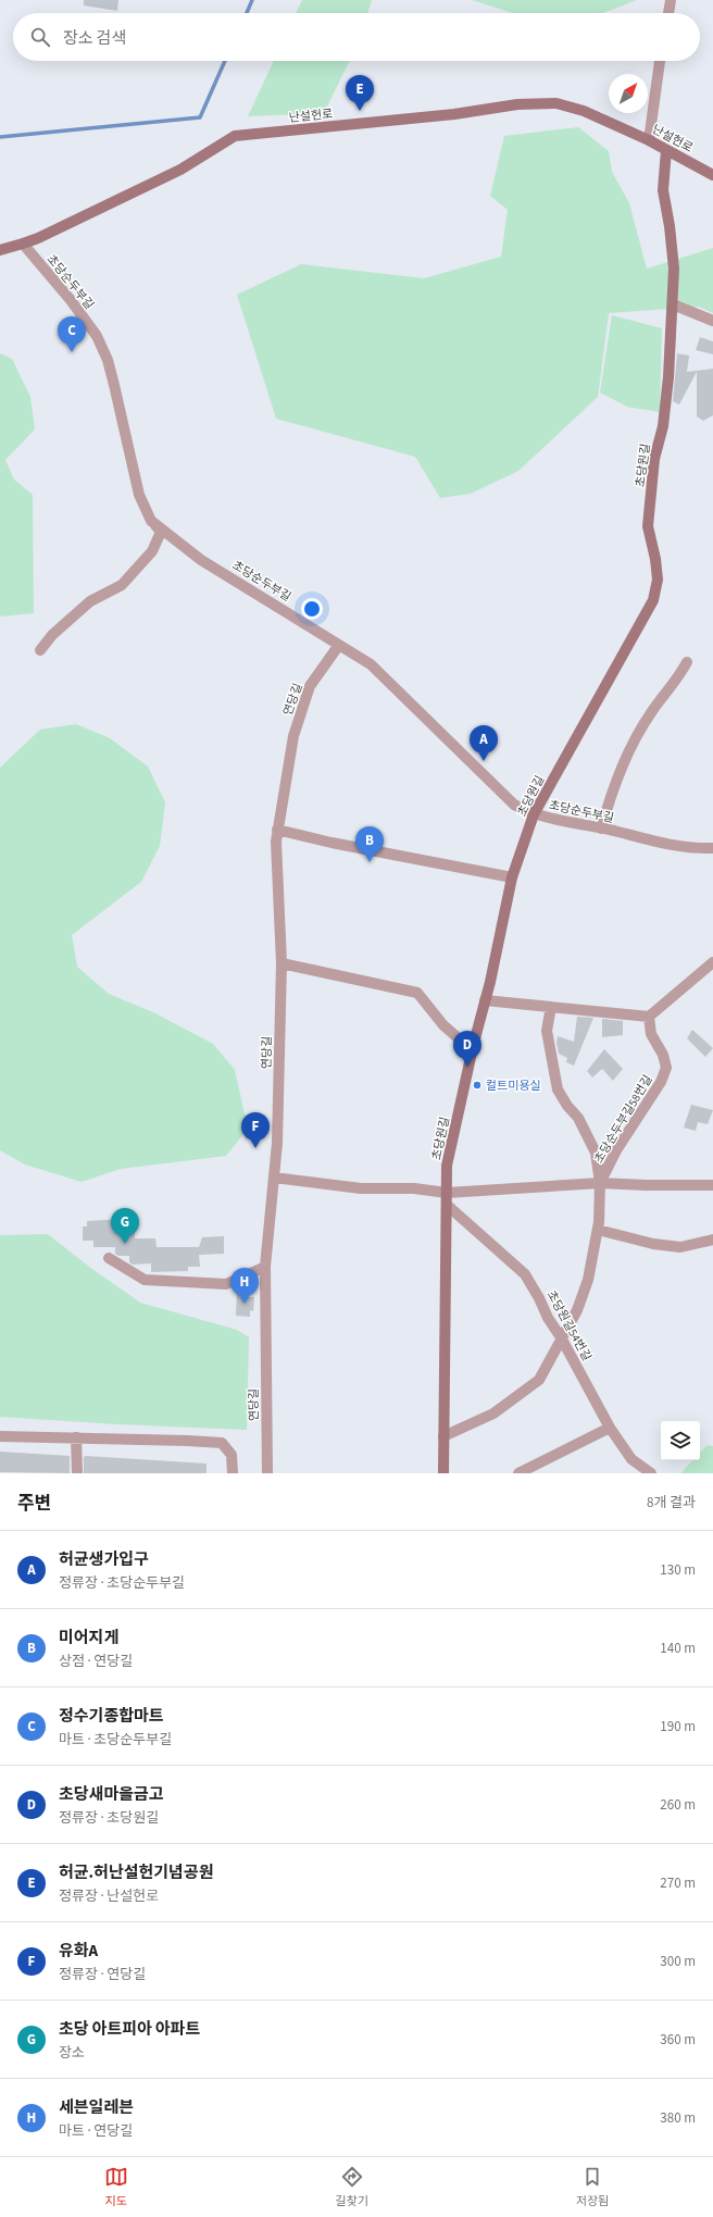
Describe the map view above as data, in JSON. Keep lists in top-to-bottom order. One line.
{"streets":{"street":["난설헌로","초당순두부길","초당원길","연당길","초당순두부길58번길","초당원길54번길"]},"crossings":[["난설헌로","초당순두부길"],["난설헌로","초당원길"],["초당순두부길","초당원길"],["초당순두부길","연당길"],["초당원길","초당순두부길58번길"],["초당원길","초당원길54번길"],["초당순두부길58번길","초당원길54번길"]],"places":["컬트미용실"],"north":"top right","page":{"search":"장소 검색","pins":["E","C","A","B","D","F","G","H"],"heading":["주변","8개 결과"],"list":[{"mark":"A","name":"허균생가입구","note":"정류장 · 초당순두부길","value":"130 m"},{"mark":"B","name":"미어지게","note":"상점 · 연당길","value":"140 m"},{"mark":"C","name":"정수기종합마트","note":"마트 · 초당순두부길","value":"190 m"},{"mark":"D","name":"초당새마을금고","note":"정류장 · 초당원길","value":"260 m"},{"mark":"E","name":"허균.허난설헌기념공원","note":"정류장 · 난설헌로","value":"270 m"},{"mark":"F","name":"유화A","note":"정류장 · 연당길","value":"300 m"},{"mark":"G","name":"초당 아트피아 아파트","note":"장소","value":"360 m"},{"mark":"H","name":"세븐일레븐","note":"마트 · 연당길","value":"380 m"}],"nav":["지도","길찾기","저장됨"]}}
